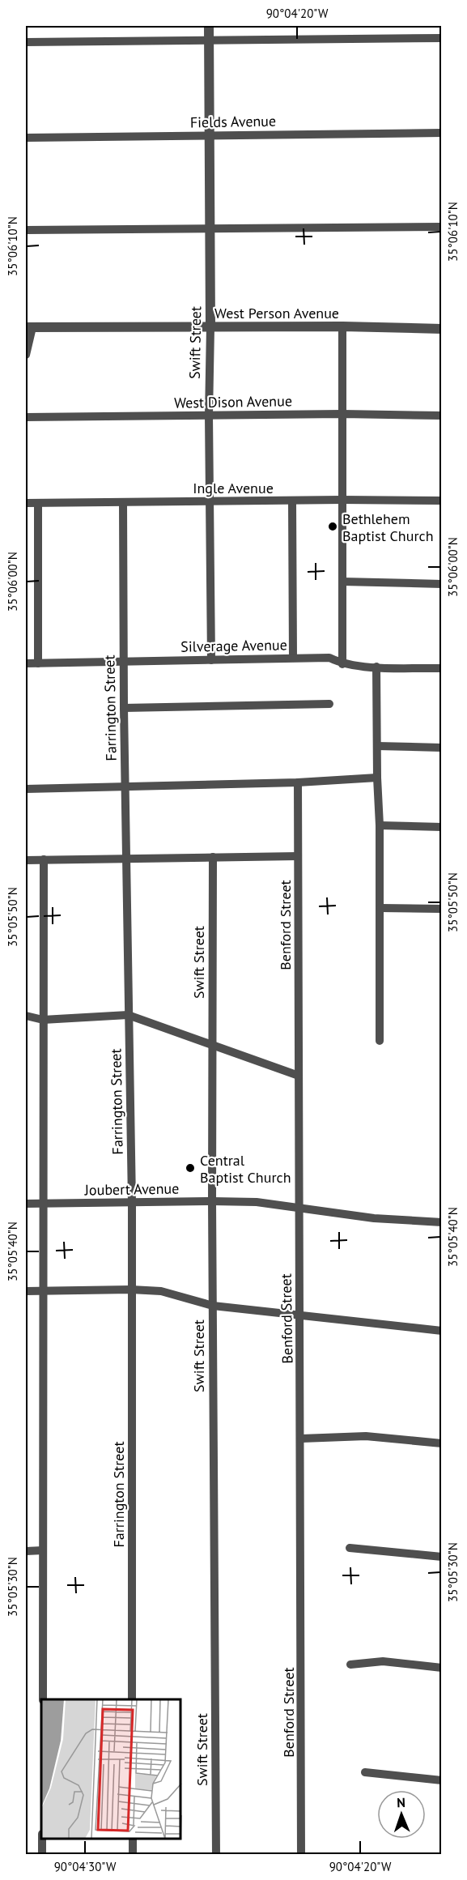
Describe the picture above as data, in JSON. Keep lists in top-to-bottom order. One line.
{"streets":{"street":["Fields Avenue","West Person Avenue","Swift Street","West Dison Avenue","Ingle Avenue","Silverage Avenue","Farrington Street","Benford Street","Joubert Avenue"]},"crossings":[["Fields Avenue","Swift Street"],["West Person Avenue","Swift Street"],["Swift Street","West Dison Avenue"],["Swift Street","Ingle Avenue"],["Swift Street","Silverage Avenue"],["Swift Street","Joubert Avenue"],["Ingle Avenue","Farrington Street"],["Silverage Avenue","Farrington Street"],["Farrington Street","Joubert Avenue"],["Benford Street","Joubert Avenue"]],"places":["Bethlehem Baptist Church","Central Baptist Church"],"north":"top","coordinates":["90°04'20\"W","35°06'10\"N","35°06'00\"N","35°05'50\"N","35°05'40\"N","35°05'30\"N","90°04'30\"W"]}
